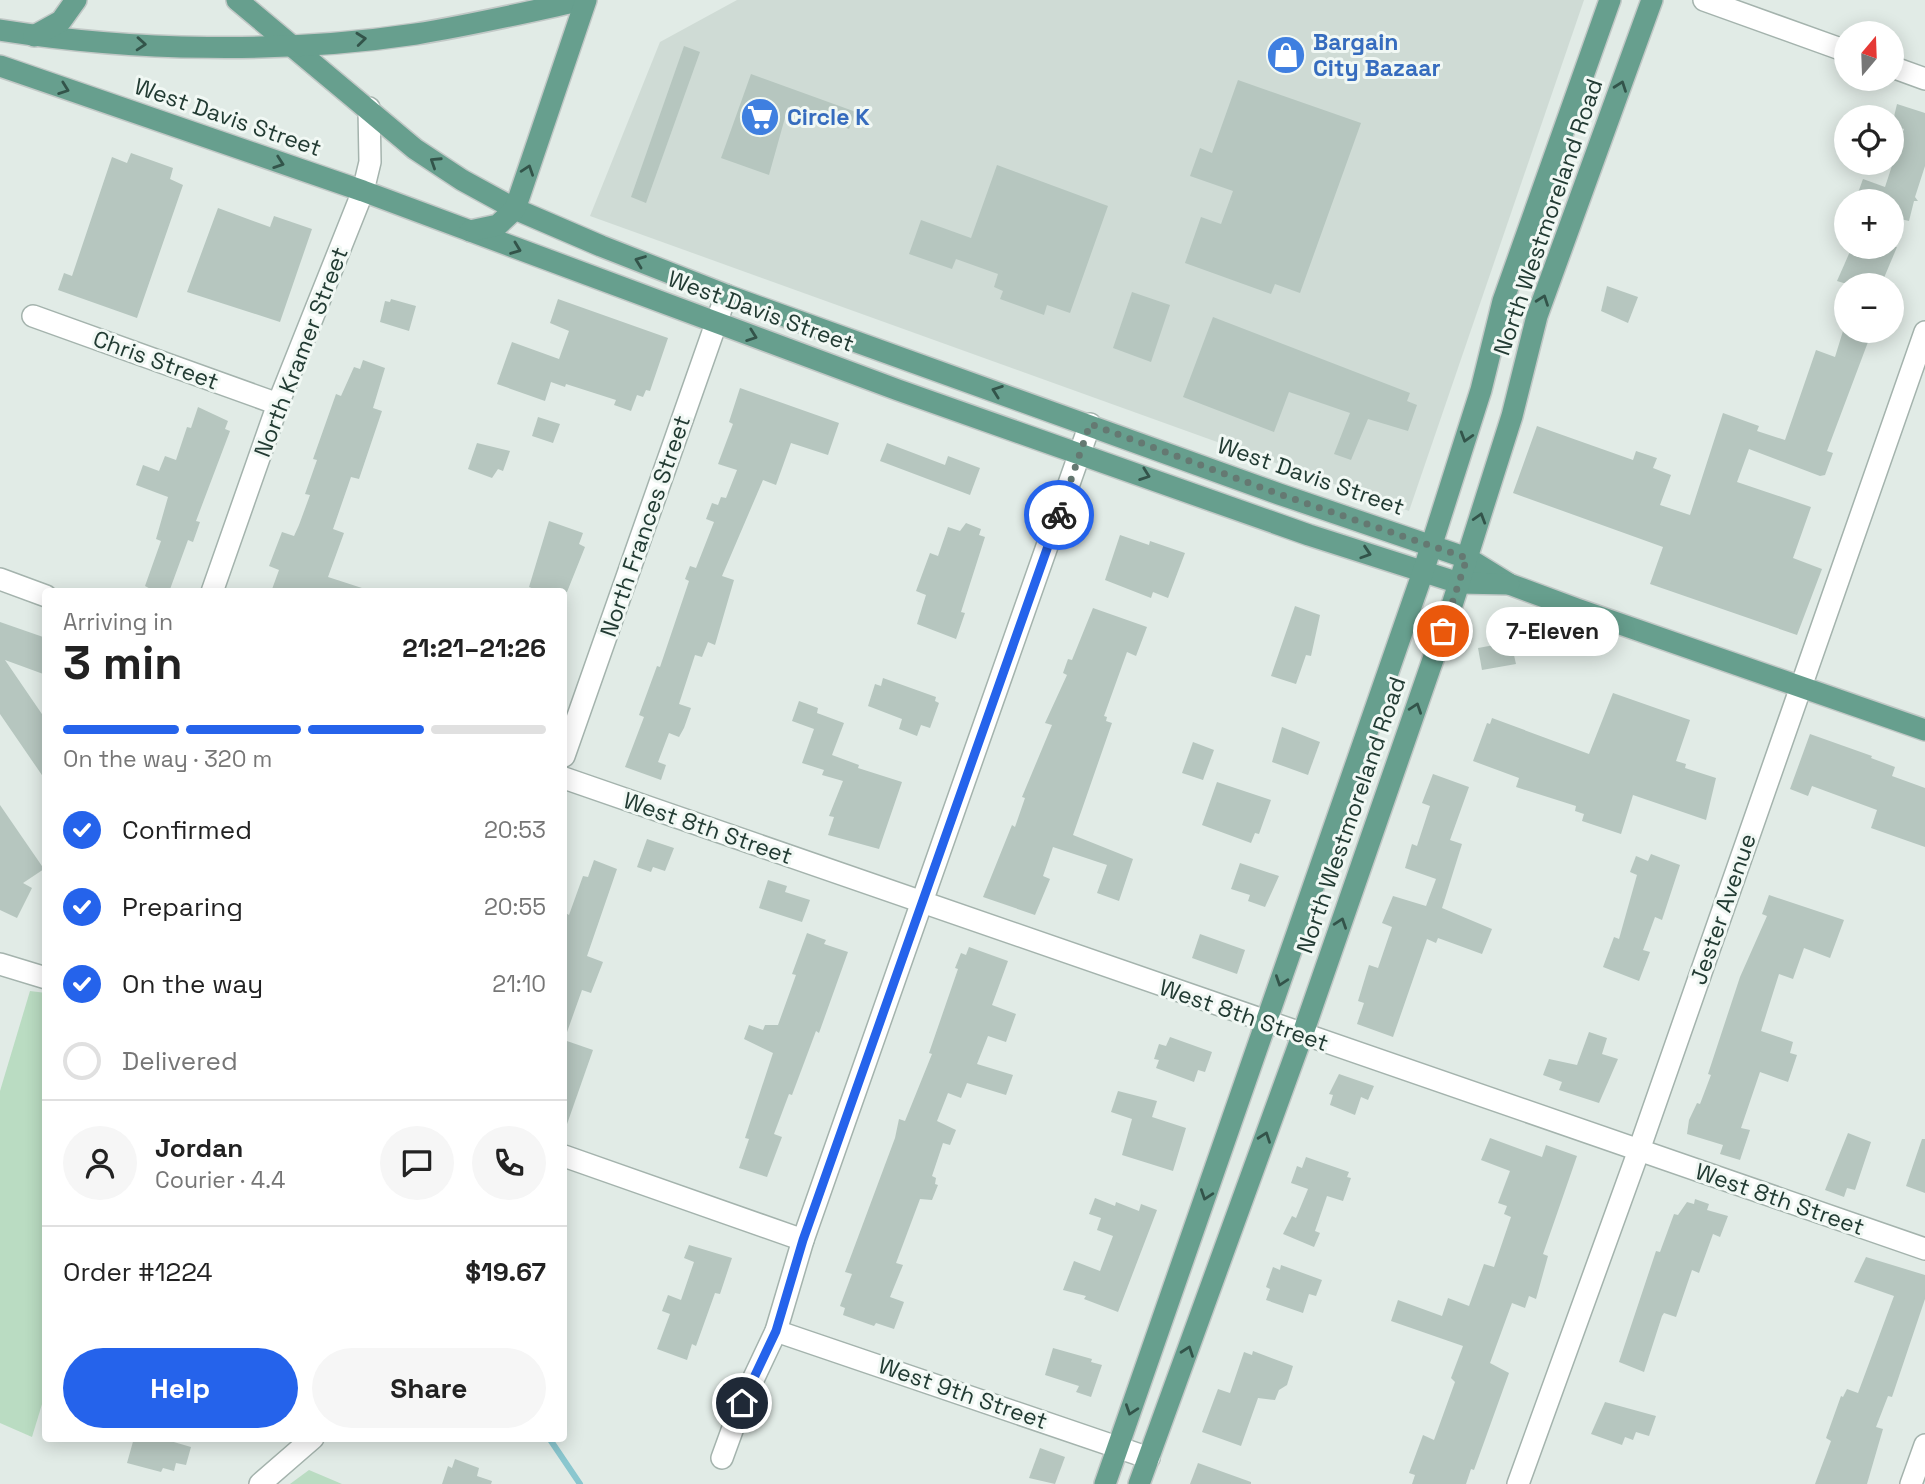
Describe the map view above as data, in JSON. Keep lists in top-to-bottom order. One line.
{"streets":{"main road":["West Davis Street","North Westmoreland Road"],"street":["North Kramer Street","Chris Street","North Frances Street","West 8th Street","Jester Avenue","West 9th Street"]},"crossings":[["West Davis Street","North Westmoreland Road"],["West Davis Street","North Kramer Street"],["West Davis Street","North Frances Street"],["West Davis Street","Jester Avenue"],["North Westmoreland Road","West 8th Street"],["North Westmoreland Road","West 9th Street"],["North Kramer Street","Chris Street"],["West 8th Street","Jester Avenue"]],"places":{"shop":["Bargain City Bazaar"],"supermarket":["Circle K"],"other":["7-Eleven"]},"north":"top","page":{"map_buttons":["+","−"],"heading":["3 min","Arriving in","21:21–21:26"],"panel":["Jordan","Courier · 4.4","Order #1224","$19.67"],"bubble":"7-Eleven","bar":"On the way · 320 m","list":[["Confirmed","20:53"],["Preparing","20:55"],["On the way","21:10"],"Delivered"],"buttons":["Help","Share"]}}
